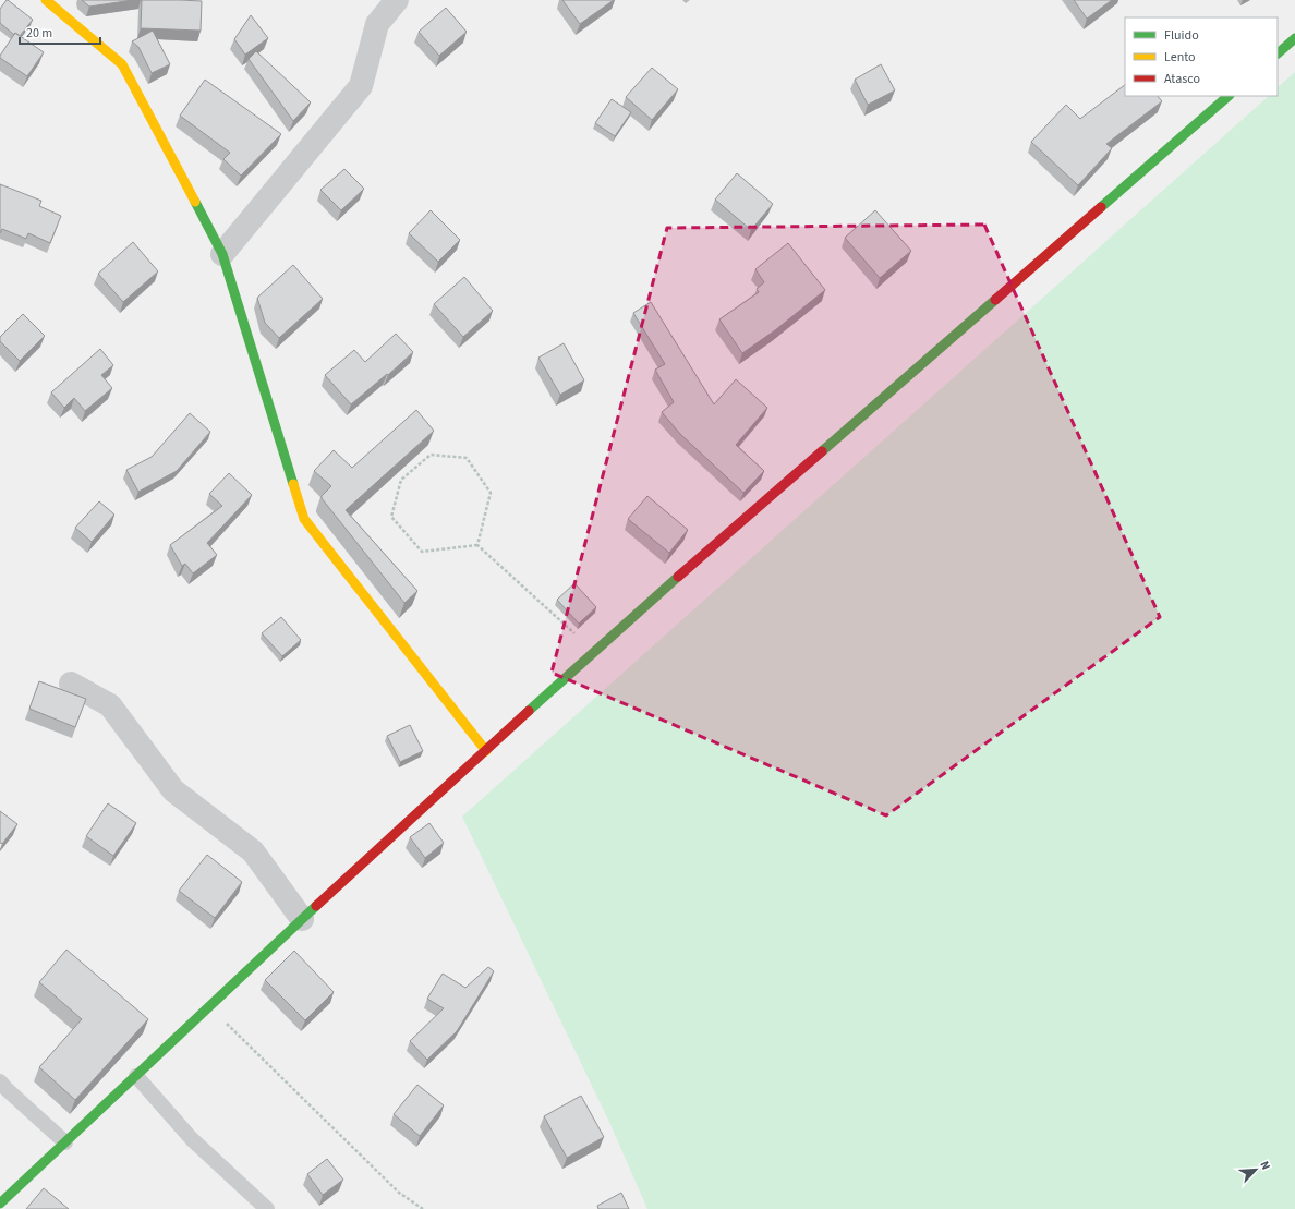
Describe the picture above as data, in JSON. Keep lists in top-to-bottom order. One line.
{"legend":["Fluido","Lento","Atasco"],"scale_bar":"20 m","north":"top right"}
